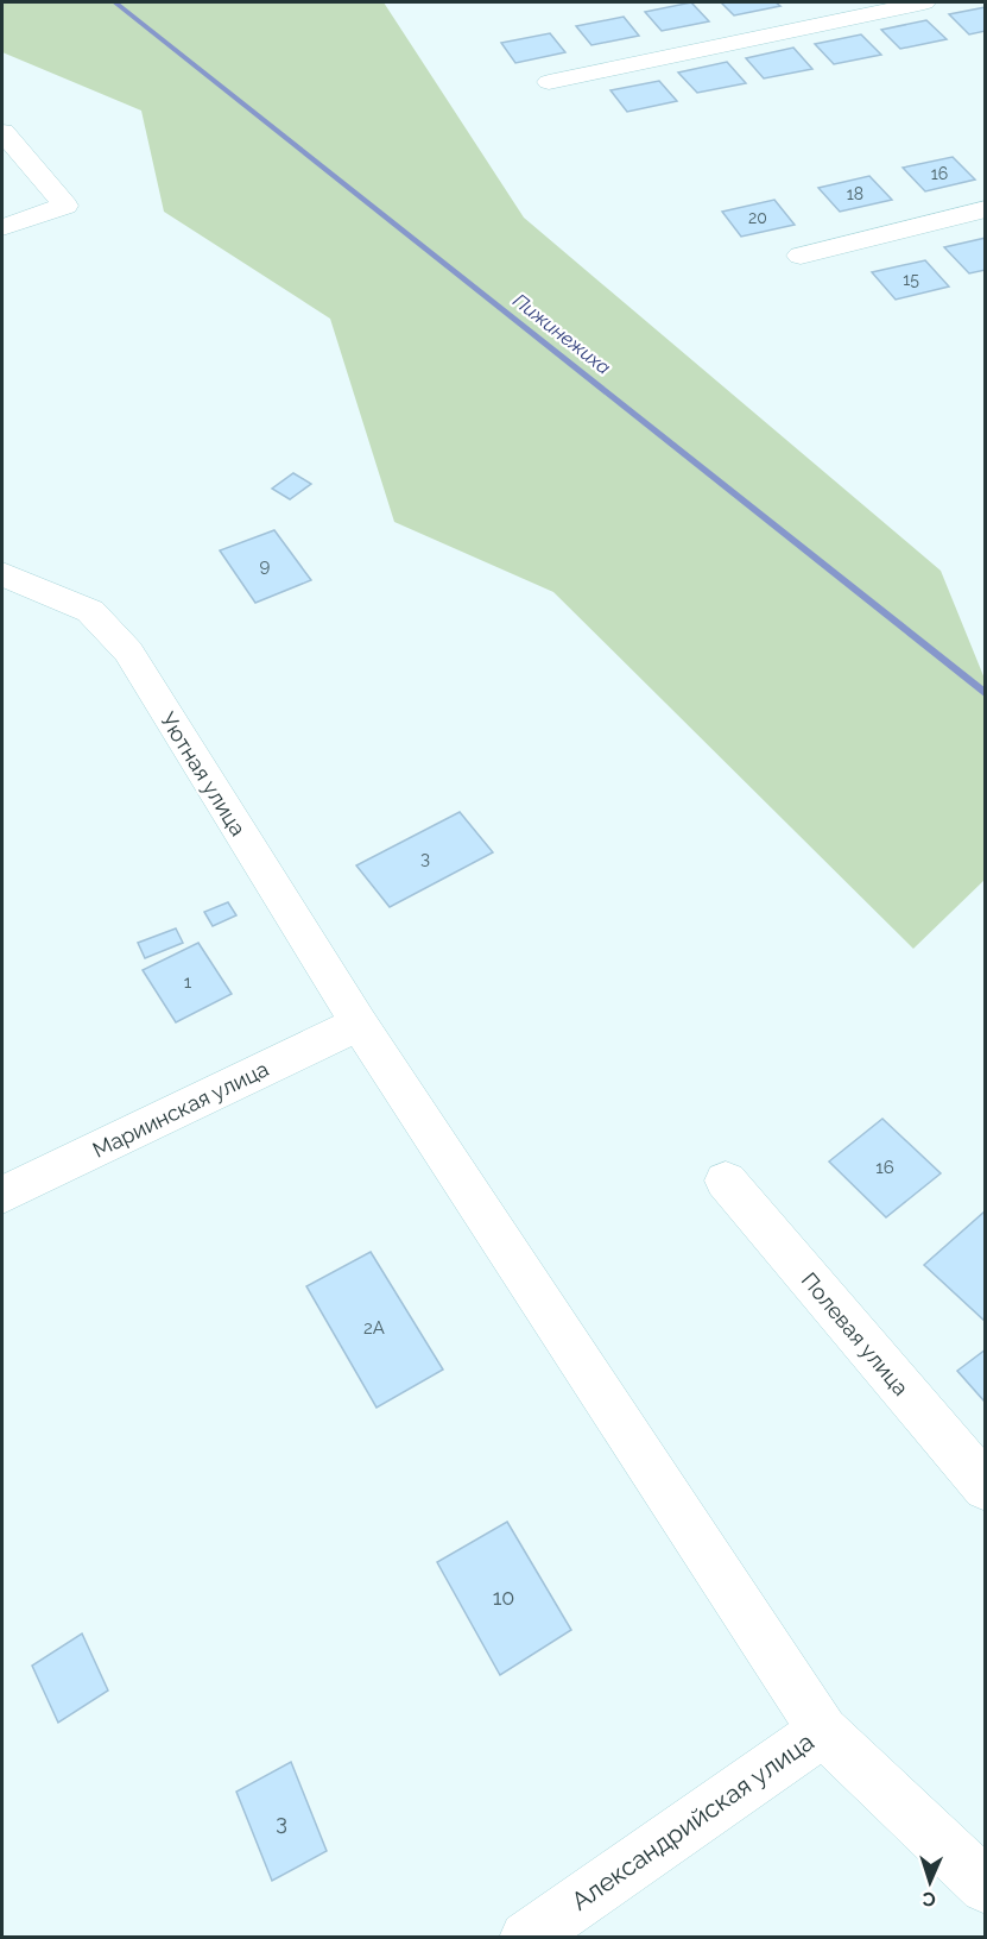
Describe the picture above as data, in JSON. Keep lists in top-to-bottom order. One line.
{"streets":{"street":["Уютная улица","Мариинская улица","Полевая улица","Александрийская улица"]},"crossings":[["Уютная улица","Мариинская улица"],["Уютная улица","Александрийская улица"]],"water":["Пижинежиха"],"house_numbers":["16","18","20","15","9","3","1","16","2А","10","3"],"north":"bottom"}
